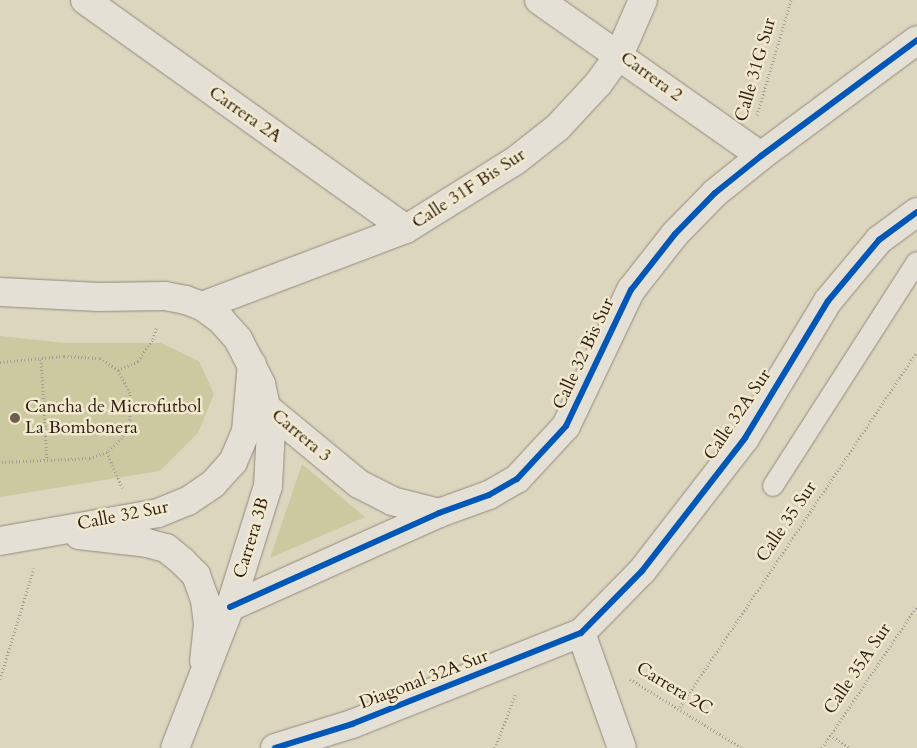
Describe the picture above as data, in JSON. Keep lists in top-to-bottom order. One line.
{"streets":{"street":["Carrera 2","Carrera 2A","Calle 31F Bis Sur","Calle 32 Bis Sur","Calle 32A Sur","Carrera 3","Calle 32 Sur","Carrera 3B","Diagonal 32A Sur"],"path":["Calle 31G Sur","Calle 35 Sur","Calle 35A Sur","Carrera 2C"]},"crossings":[["Calle 31G Sur","Carrera 2"],["Calle 31G Sur","Calle 32 Bis Sur"],["Carrera 2","Calle 31F Bis Sur"],["Carrera 2","Calle 32 Bis Sur"],["Carrera 2A","Calle 31F Bis Sur"],["Calle 31F Bis Sur","Carrera 3"],["Calle 32 Bis Sur","Carrera 3"],["Calle 32 Bis Sur","Carrera 3B"],["Calle 32A Sur","Diagonal 32A Sur"],["Calle 32A Sur","Carrera 2C"],["Carrera 3","Calle 32 Sur"],["Carrera 3","Carrera 3B"],["Calle 32 Sur","Carrera 3B"],["Calle 35 Sur","Carrera 2C"],["Diagonal 32A Sur","Carrera 2C"]],"places":["Cancha de Microfutbol La Bombonera"]}
